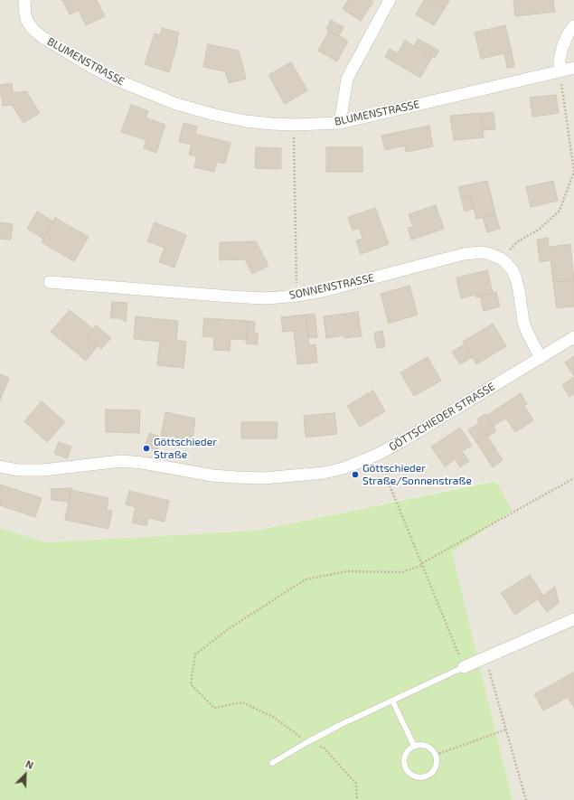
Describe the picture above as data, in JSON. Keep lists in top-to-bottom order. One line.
{"streets":{"street":["BLUMENSTRASSE","SONNENSTRASSE","GÖTTSCHIEDER STRASSE"]},"crossings":[["SONNENSTRASSE","GÖTTSCHIEDER STRASSE"]],"places":["Göttschieder Straße","Göttschieder Straße/Sonnenstraße"],"north":"top right"}
